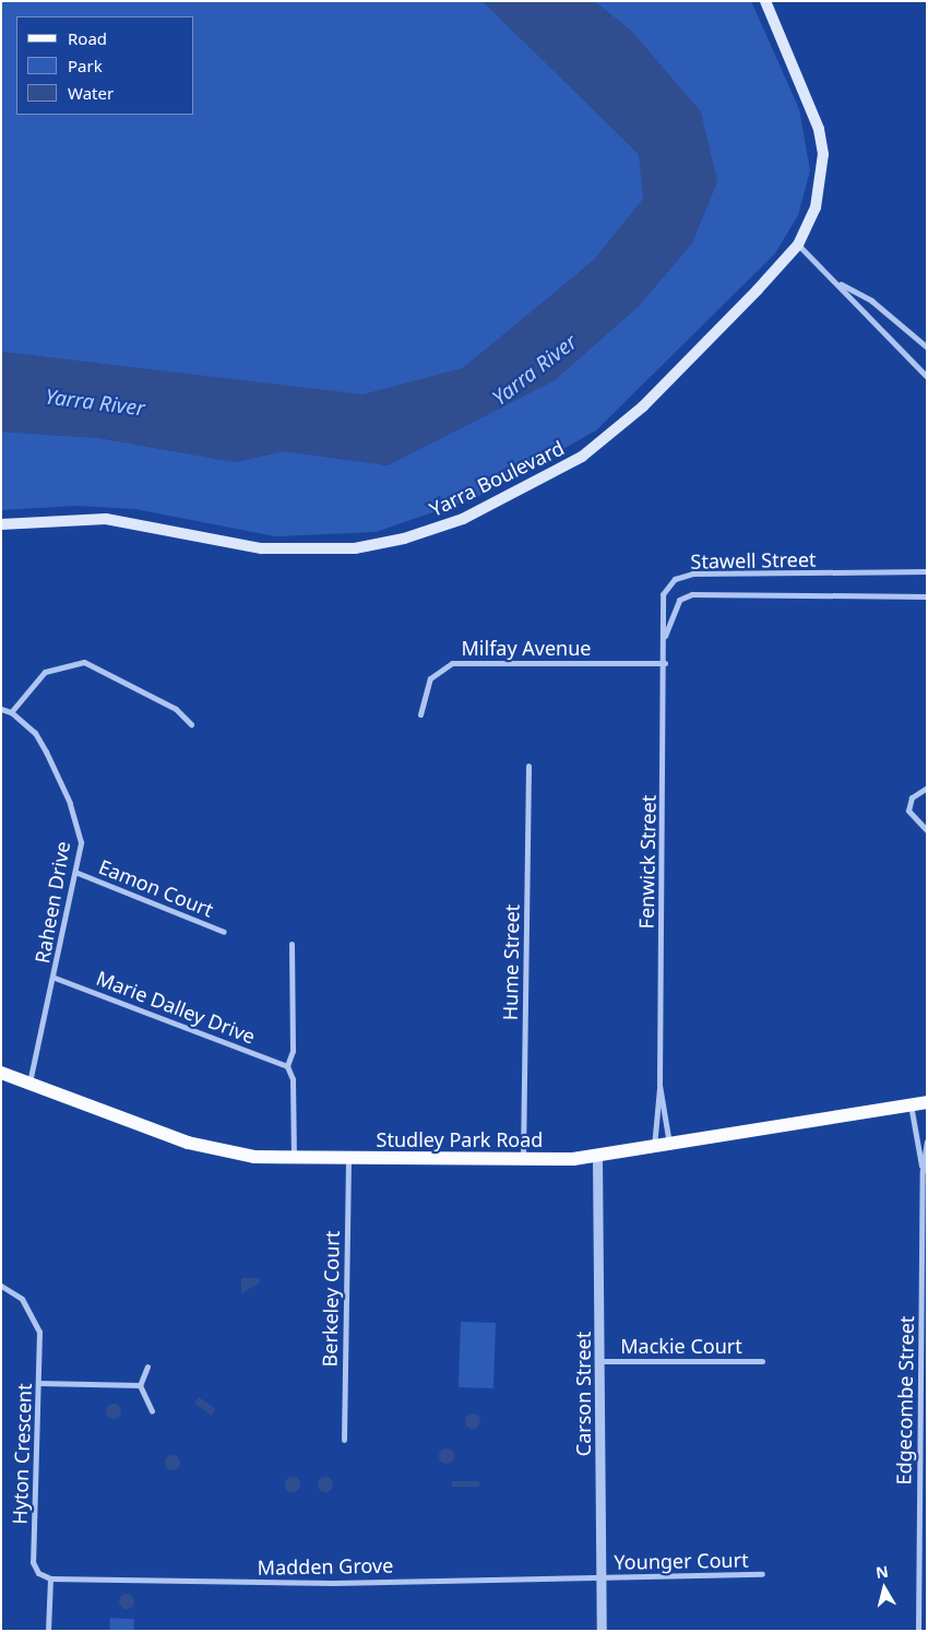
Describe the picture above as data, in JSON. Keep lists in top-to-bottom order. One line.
{"streets":{"main road":["Yarra Boulevard","Studley Park Road"],"street":["Stawell Street","Milfay Avenue","Fenwick Street","Eamon Court","Raheen Drive","Hume Street","Marie Dalley Drive","Berkeley Court","Mackie Court","Carson Street","Edgecombe Street","Hyton Crescent","Younger Court","Madden Grove"]},"crossings":[["Stawell Street","Fenwick Street"],["Milfay Avenue","Fenwick Street"],["Fenwick Street","Studley Park Road"],["Eamon Court","Raheen Drive"],["Raheen Drive","Marie Dalley Drive"],["Raheen Drive","Studley Park Road"],["Hume Street","Studley Park Road"],["Studley Park Road","Berkeley Court"],["Studley Park Road","Carson Street"],["Studley Park Road","Edgecombe Street"],["Mackie Court","Carson Street"],["Carson Street","Younger Court"],["Carson Street","Madden Grove"],["Hyton Crescent","Madden Grove"],["Younger Court","Madden Grove"]],"water":["Yarra River"],"legend":["Road","Park","Water"],"north":"top"}
